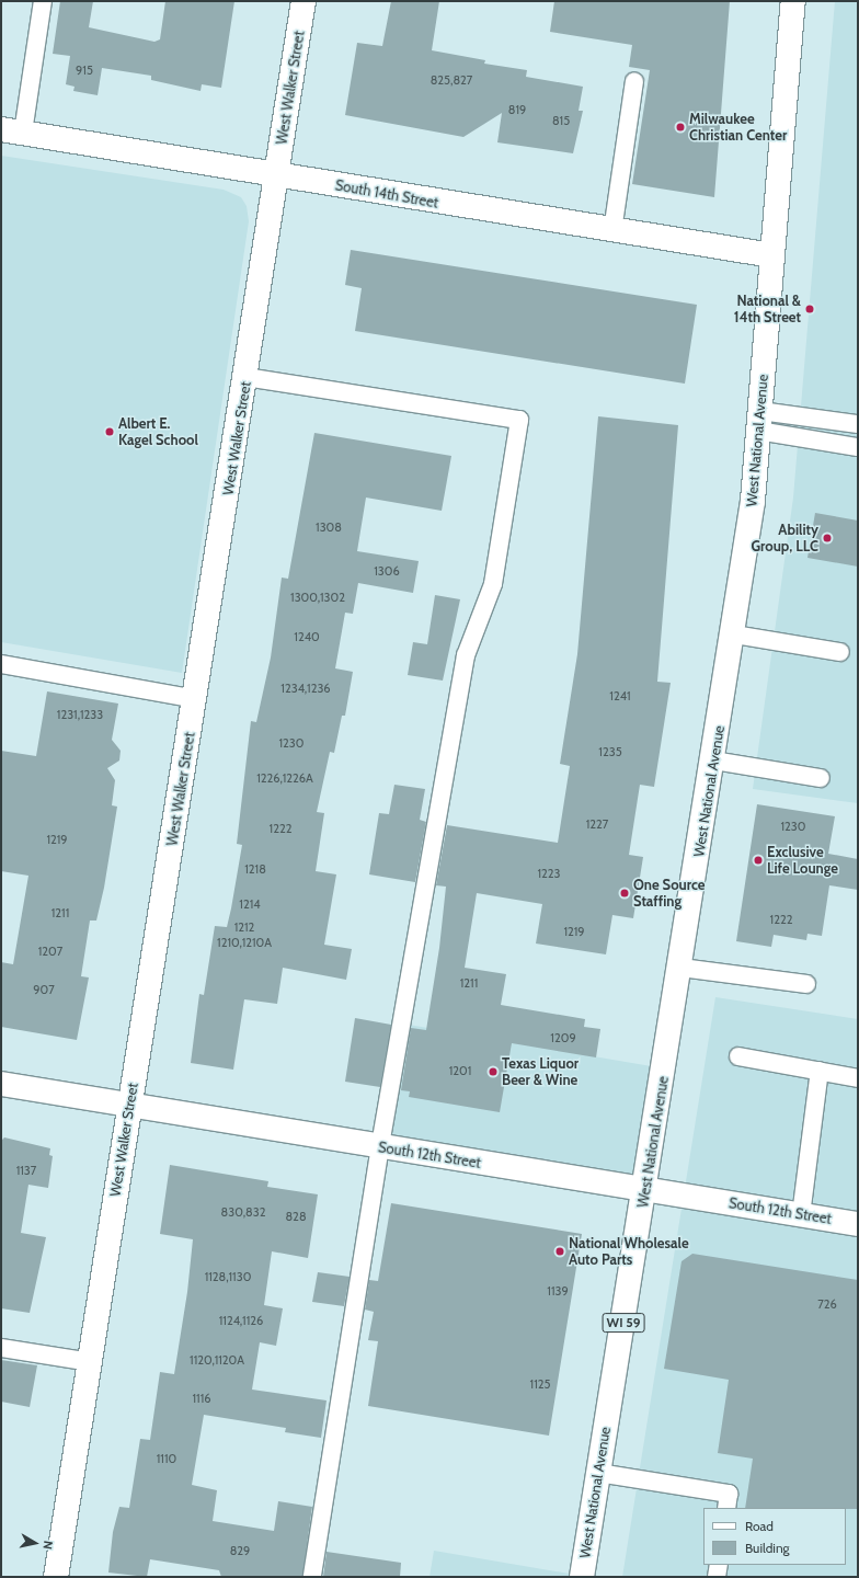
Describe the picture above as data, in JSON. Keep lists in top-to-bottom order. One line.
{"streets":{"street":["West Walker Street","South 14th Street","West National Avenue","South 12th Street","WI 59"]},"crossings":[["West Walker Street","South 14th Street"],["West Walker Street","South 12th Street"],["South 14th Street","West National Avenue"],["West National Avenue","South 12th Street"]],"places":["Milwaukee Christian Center","National & 14th Street","Albert E. Kagel School","Ability Group, LLC","Exclusive Life Lounge","One Source Staffing","Texas Liquor Beer & Wine","National Wholesale Auto Parts"],"house_numbers":["915","825,827","819","815","1308","1306","1300,1302","1240","1234,1236","1241","1231,1233","1230","1235","1226,1226A","1227","1230","1222","1219","1218","1223","1214","1211","1222","1212","1219","1210,1210A","1207","1211","907","1209","1201","1137","830,832","828","1128,1130","1139","726","1124,1126","1120,1120A","1125","1116","1110","829"],"legend":["Road","Building"],"north":"right"}
